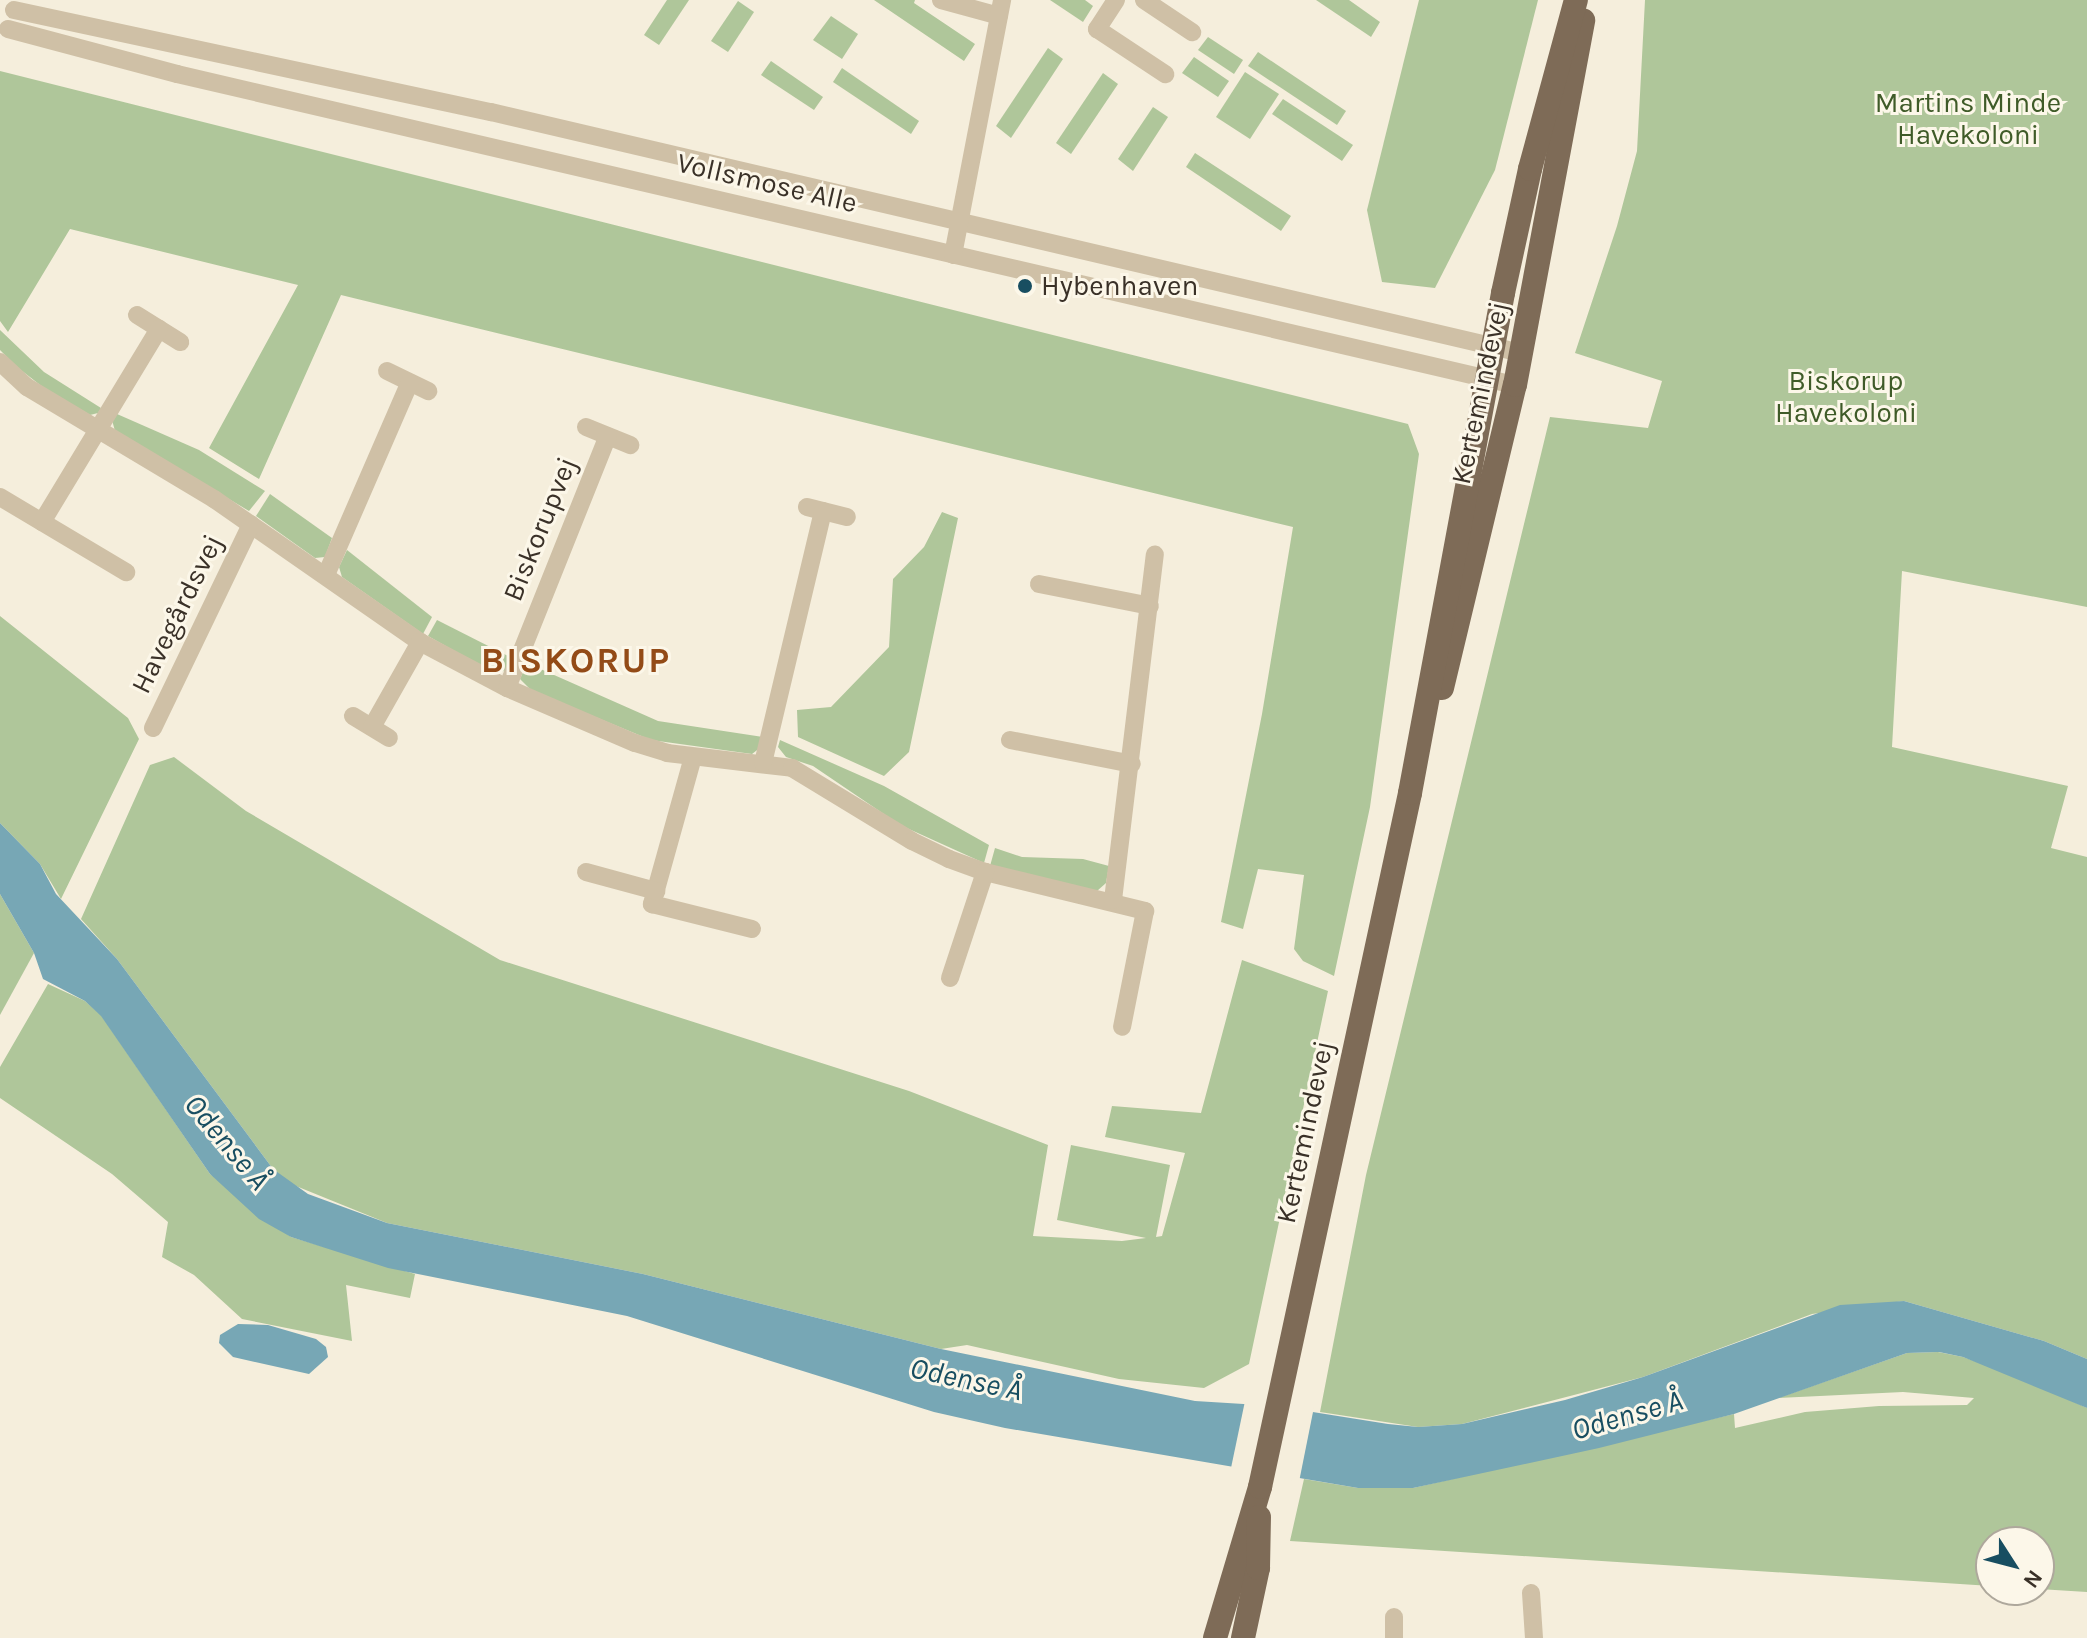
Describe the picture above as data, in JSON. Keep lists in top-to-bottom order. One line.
{"streets":{"main road":["Kertemindevej"],"street":["Vollsmose Alle","Biskorupvej","Havegårdsvej"]},"crossings":[["Vollsmose Alle","Kertemindevej"]],"districts":["BISKORUP"],"water":["Odense Å"],"parks":["Martins Minde Havekoloni","Biskorup Havekoloni"],"places":["Hybenhaven"],"north":"bottom right"}
